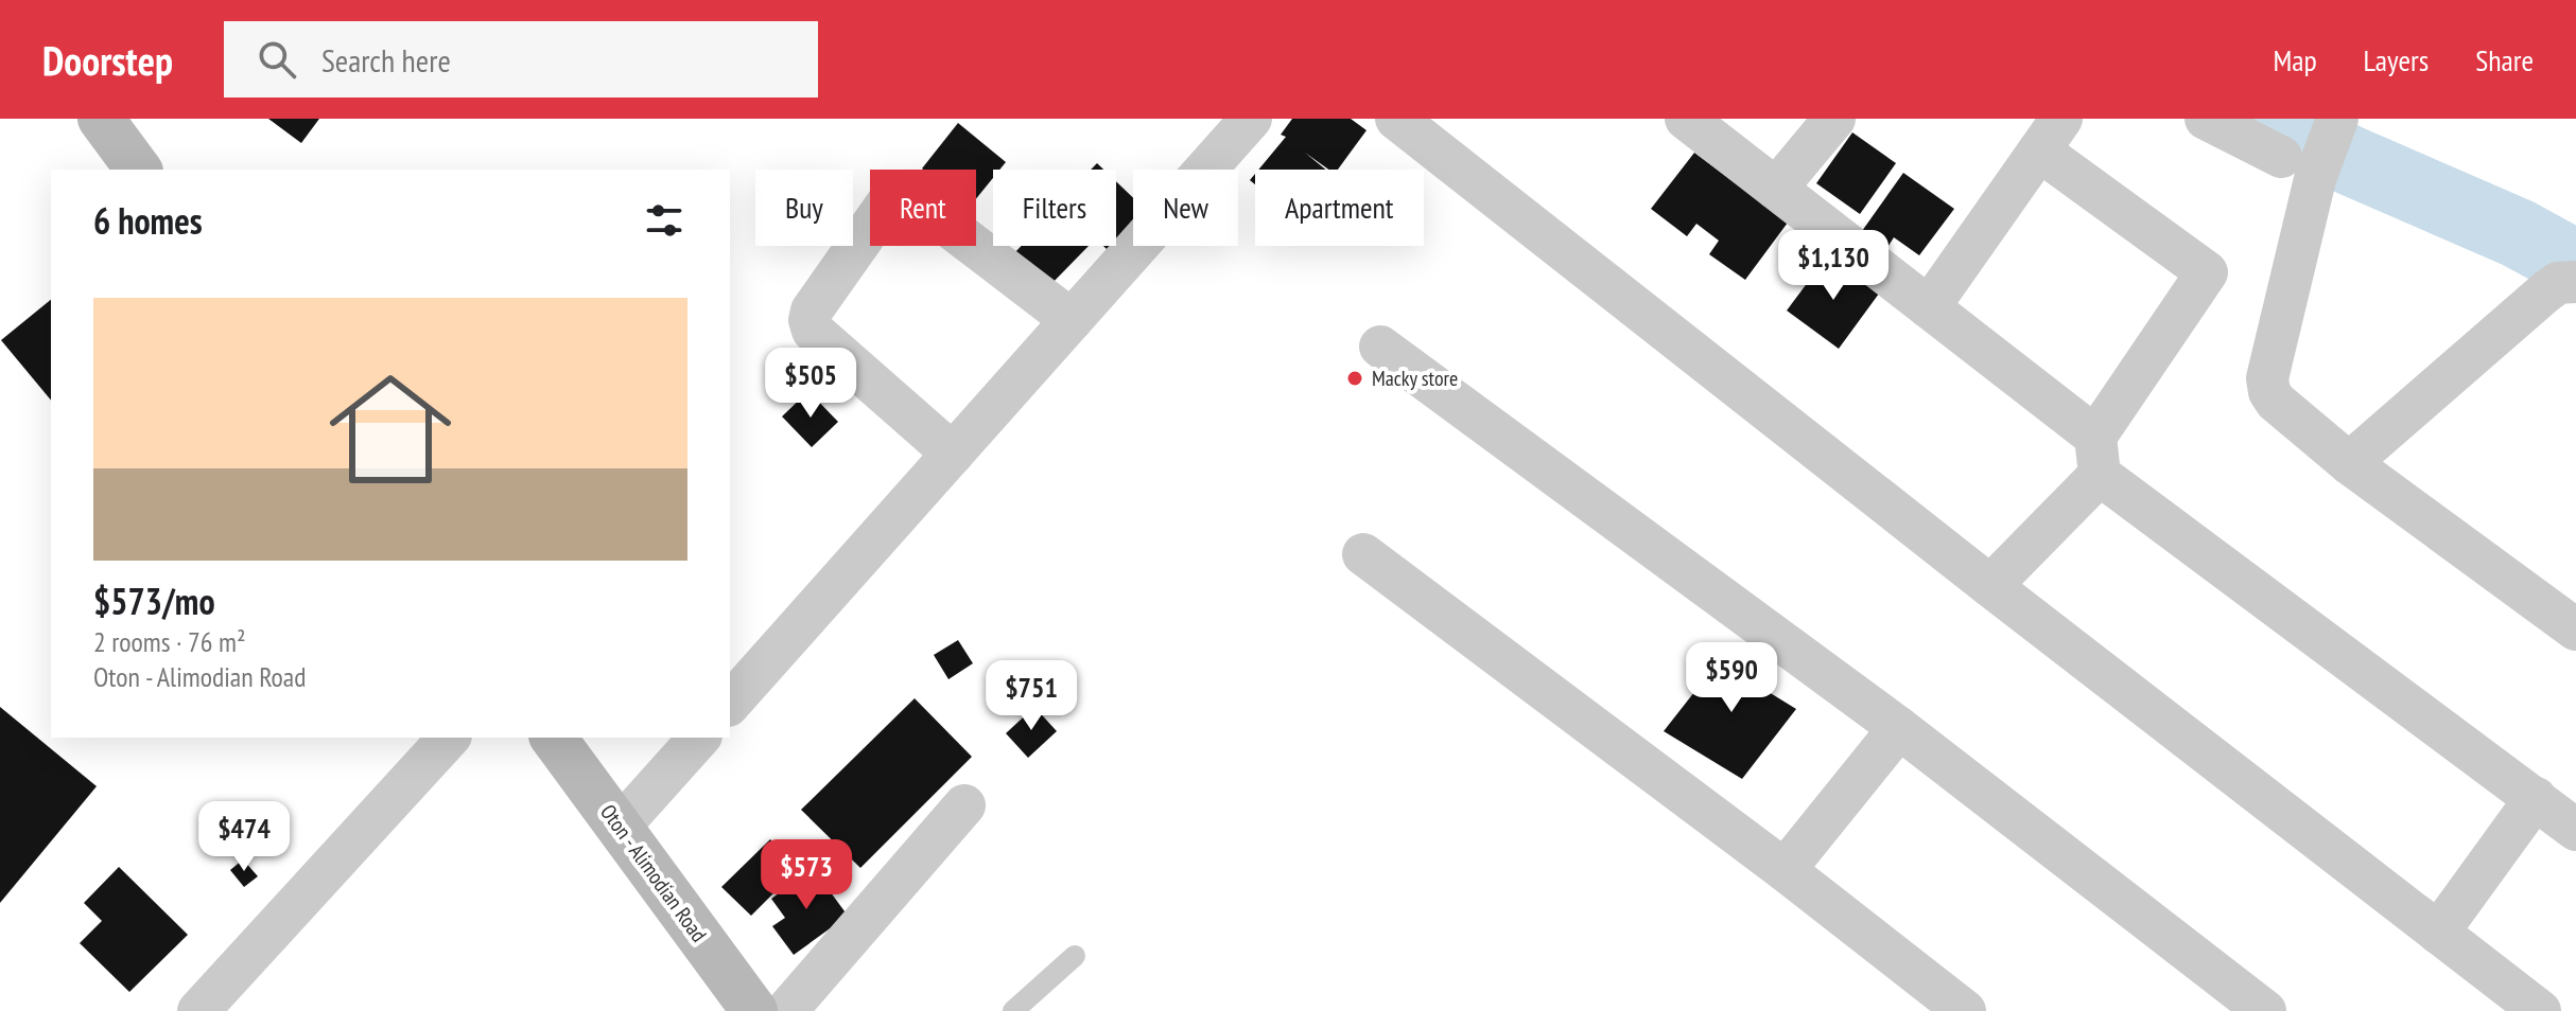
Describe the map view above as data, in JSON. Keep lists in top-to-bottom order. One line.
{"streets":{"main road":["Oton - Alimodian Road"]},"places":["Macky store"],"page":{"header":"Doorstep","search":"Search here","nav":["Map","Layers","Share"],"chip":["Buy","Rent","Filters","New","Apartment"],"heading":"6 homes","price":["$1,130","$505","$590","$751","$474","$573"],"list":[{"name":"$573/mo","note":"2 rooms · 76 m² · Oton - Alimodian Road"}]}}
